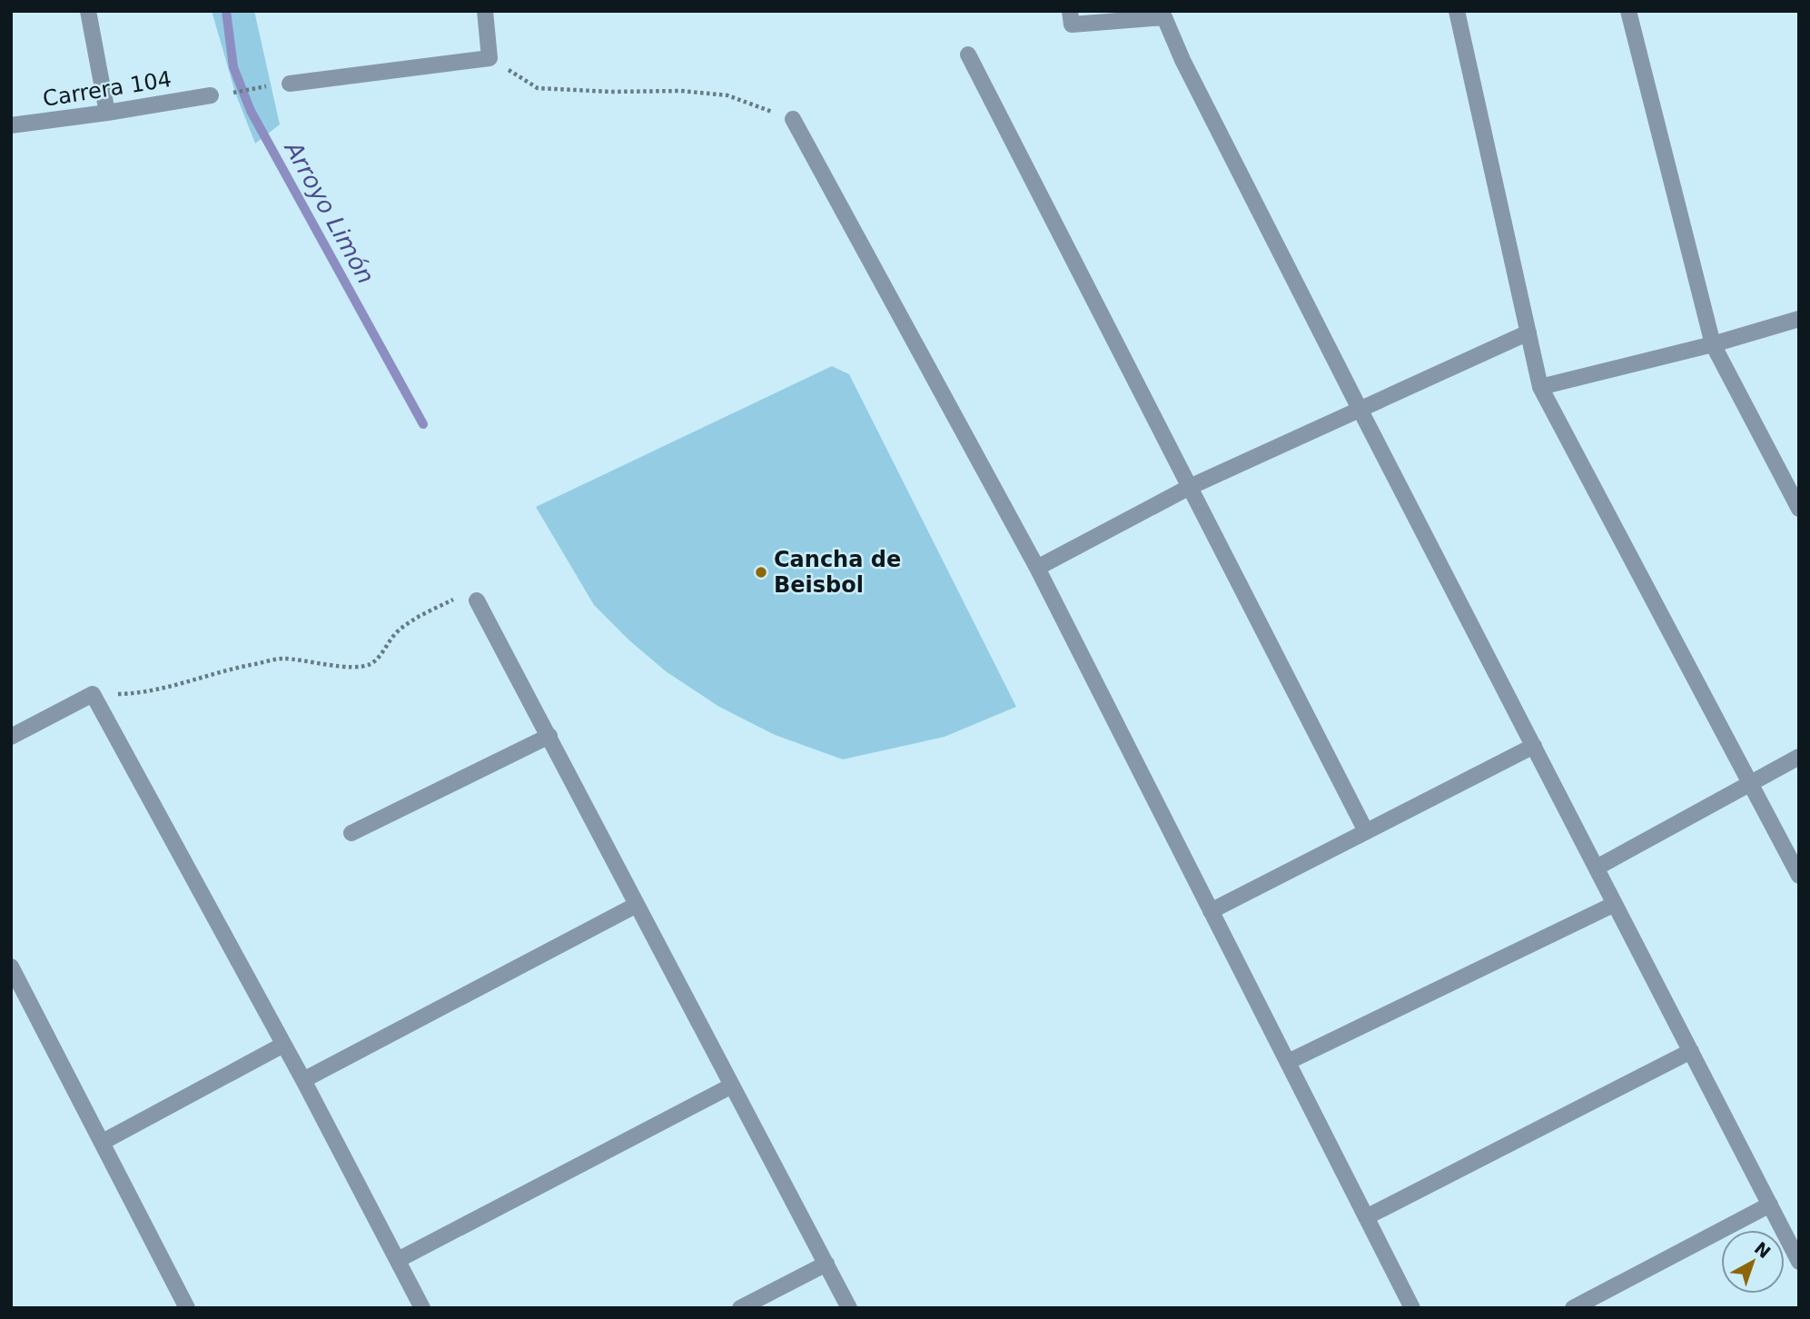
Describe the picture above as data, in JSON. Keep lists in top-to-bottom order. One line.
{"streets":{"street":["Carrera 104"]},"water":["Arroyo Limón"],"places":["Cancha de Beisbol"],"north":"top right"}
